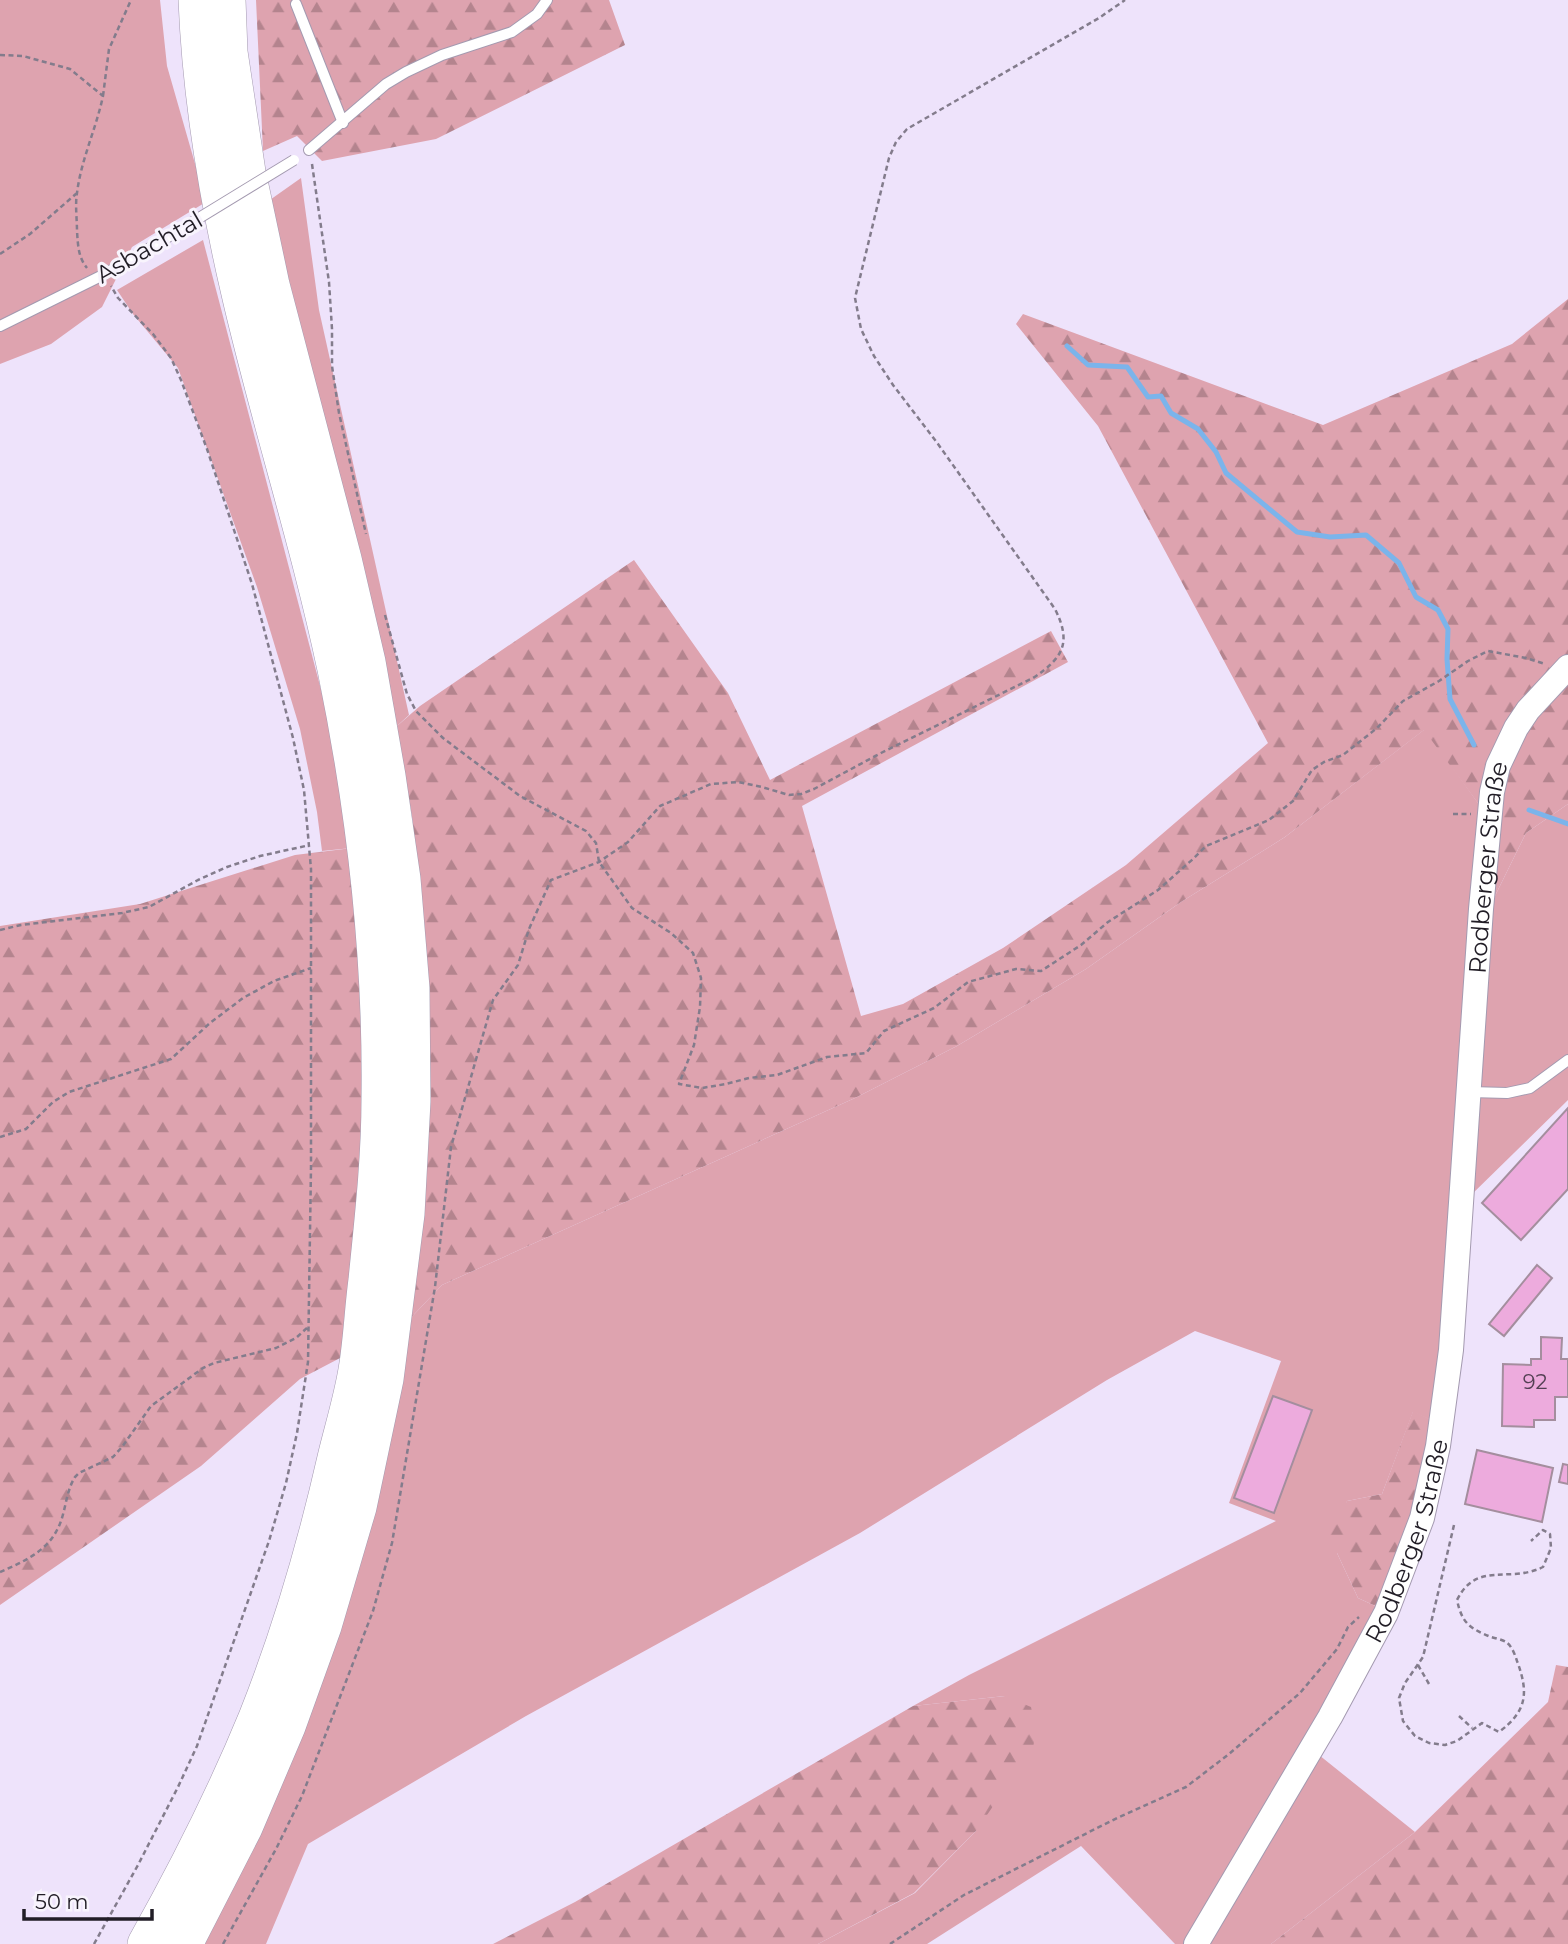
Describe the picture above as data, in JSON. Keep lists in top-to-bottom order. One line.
{"streets":{"street":["Rodberger Straße"],"lane":["Asbachtal"]},"house_numbers":["92"],"scale_bar":"50 m"}
